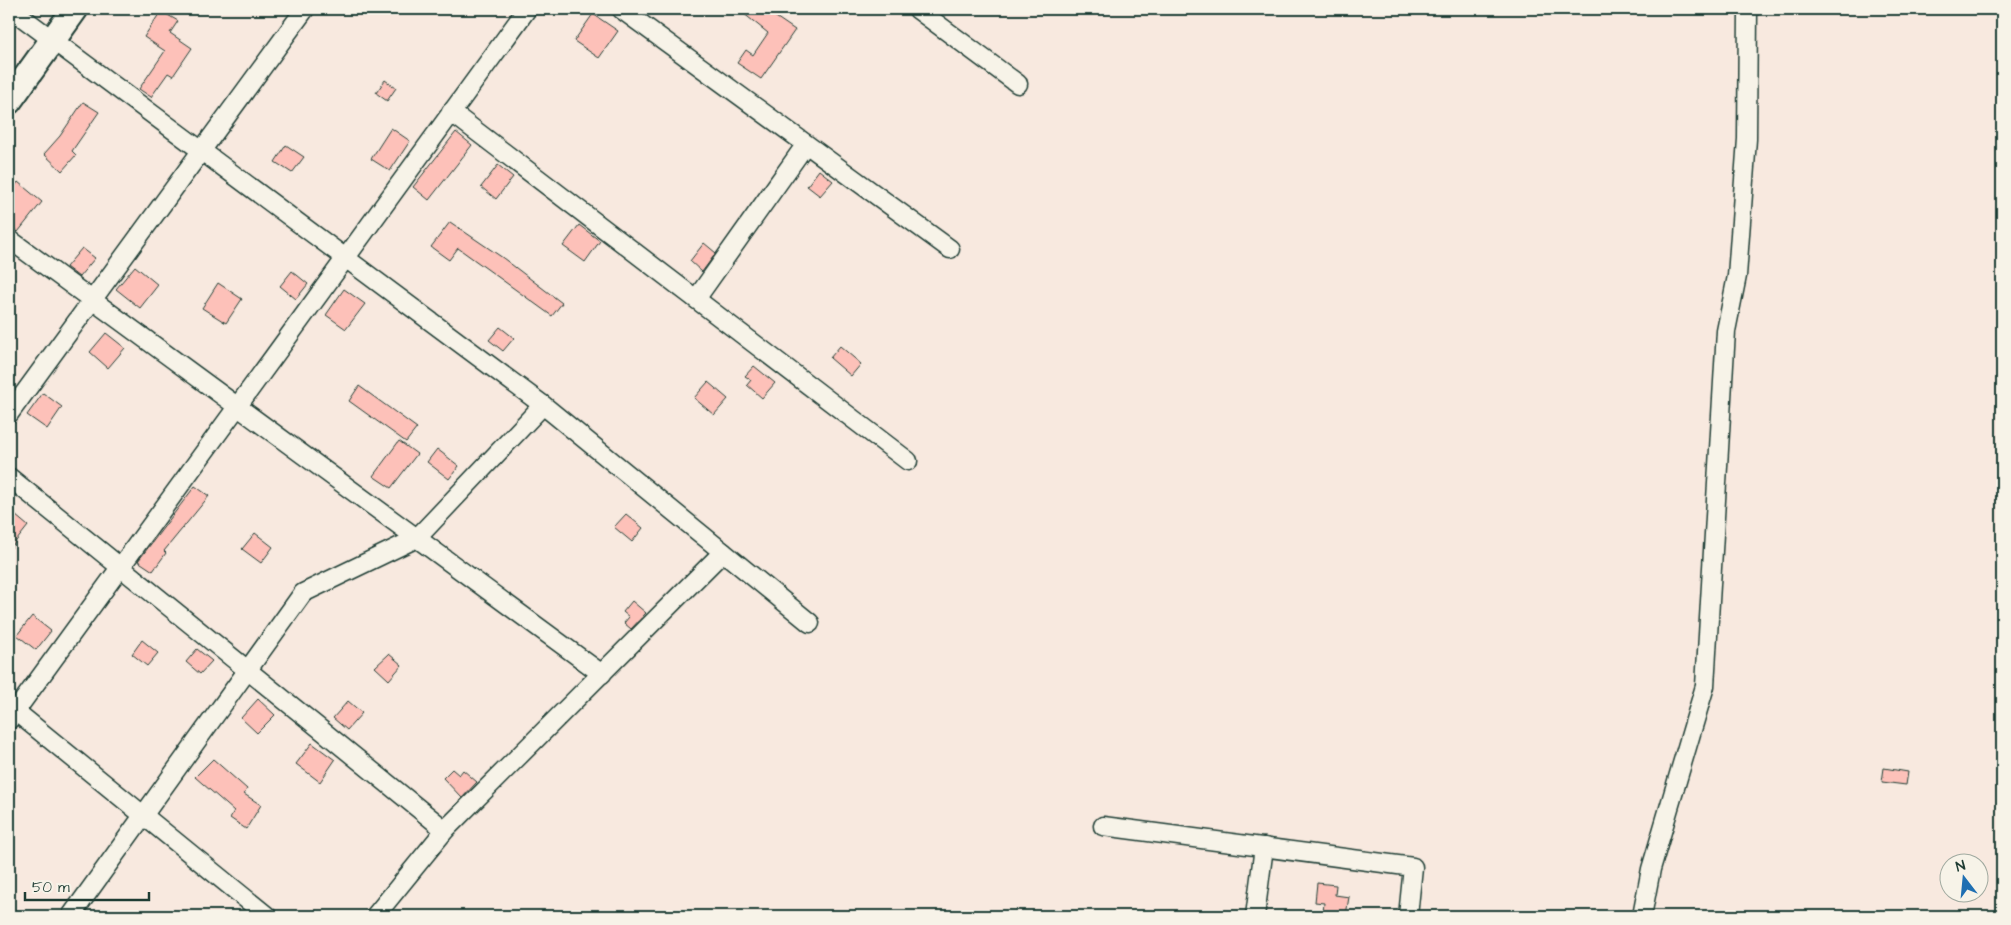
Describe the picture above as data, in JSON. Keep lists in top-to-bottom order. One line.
{"scale_bar":"50 m","north":"top"}
